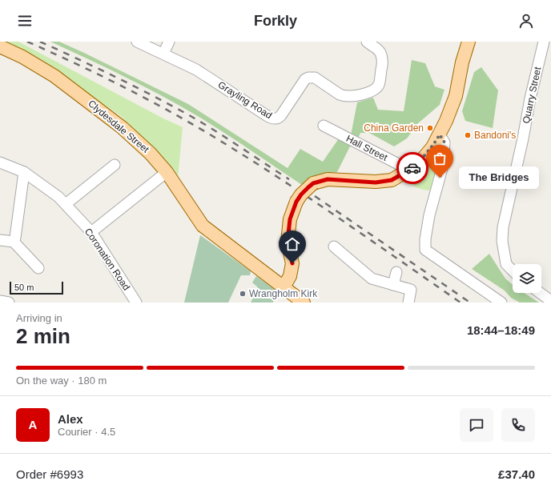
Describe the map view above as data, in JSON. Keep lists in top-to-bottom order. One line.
{"streets":{"main road":["Clydesdale Street"],"street":["Quarry Street","Grayling Road","Hall Street","Coronation Road"]},"places":["China Garden","Bandoni's","The Bridges","Wrangholm Kirk"],"scale_bar":"50 m","page":{"header":"Forkly","bubble":"The Bridges","scale":"50 m","heading":["2 min","Arriving in","18:44–18:49"],"panel":["Alex","Courier · 4.5","Order #6993","£37.40"],"bar":"On the way · 180 m","round":"A"}}
